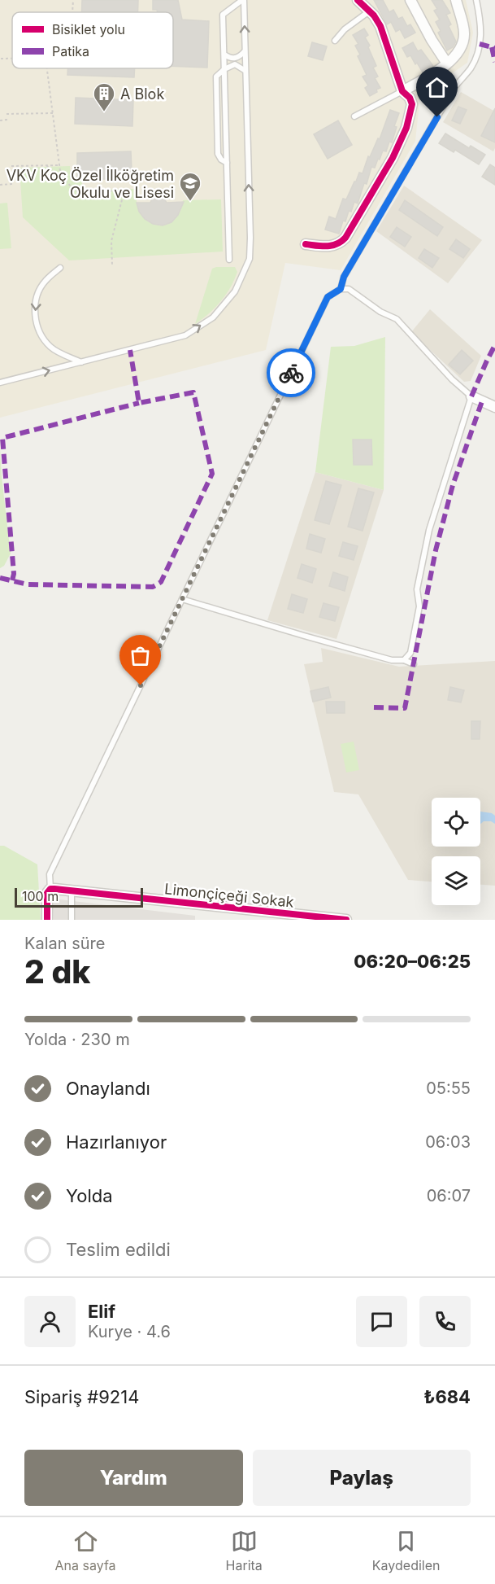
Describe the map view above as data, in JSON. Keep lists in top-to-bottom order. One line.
{"streets":{"street":["Limonçiçeği Sokak"]},"places":{"building":["A Blok"],"school or university":["VKV Koç Özel İlköğretim Okulu ve Lisesi"]},"legend":["Bisiklet yolu","Patika"],"scale_bar":"100 m","page":{"scale":"100 m","heading":["2 dk","Kalan süre","06:20–06:25"],"panel":["Elif","Kurye · 4.6","Sipariş #9214","₺684"],"bar":"Yolda · 230 m","list":[["Onaylandı","05:55"],["Hazırlanıyor","06:03"],["Yolda","06:07"],"Teslim edildi"],"buttons":["Yardım","Paylaş"],"tabs":["Ana sayfa","Harita","Kaydedilen"]}}
